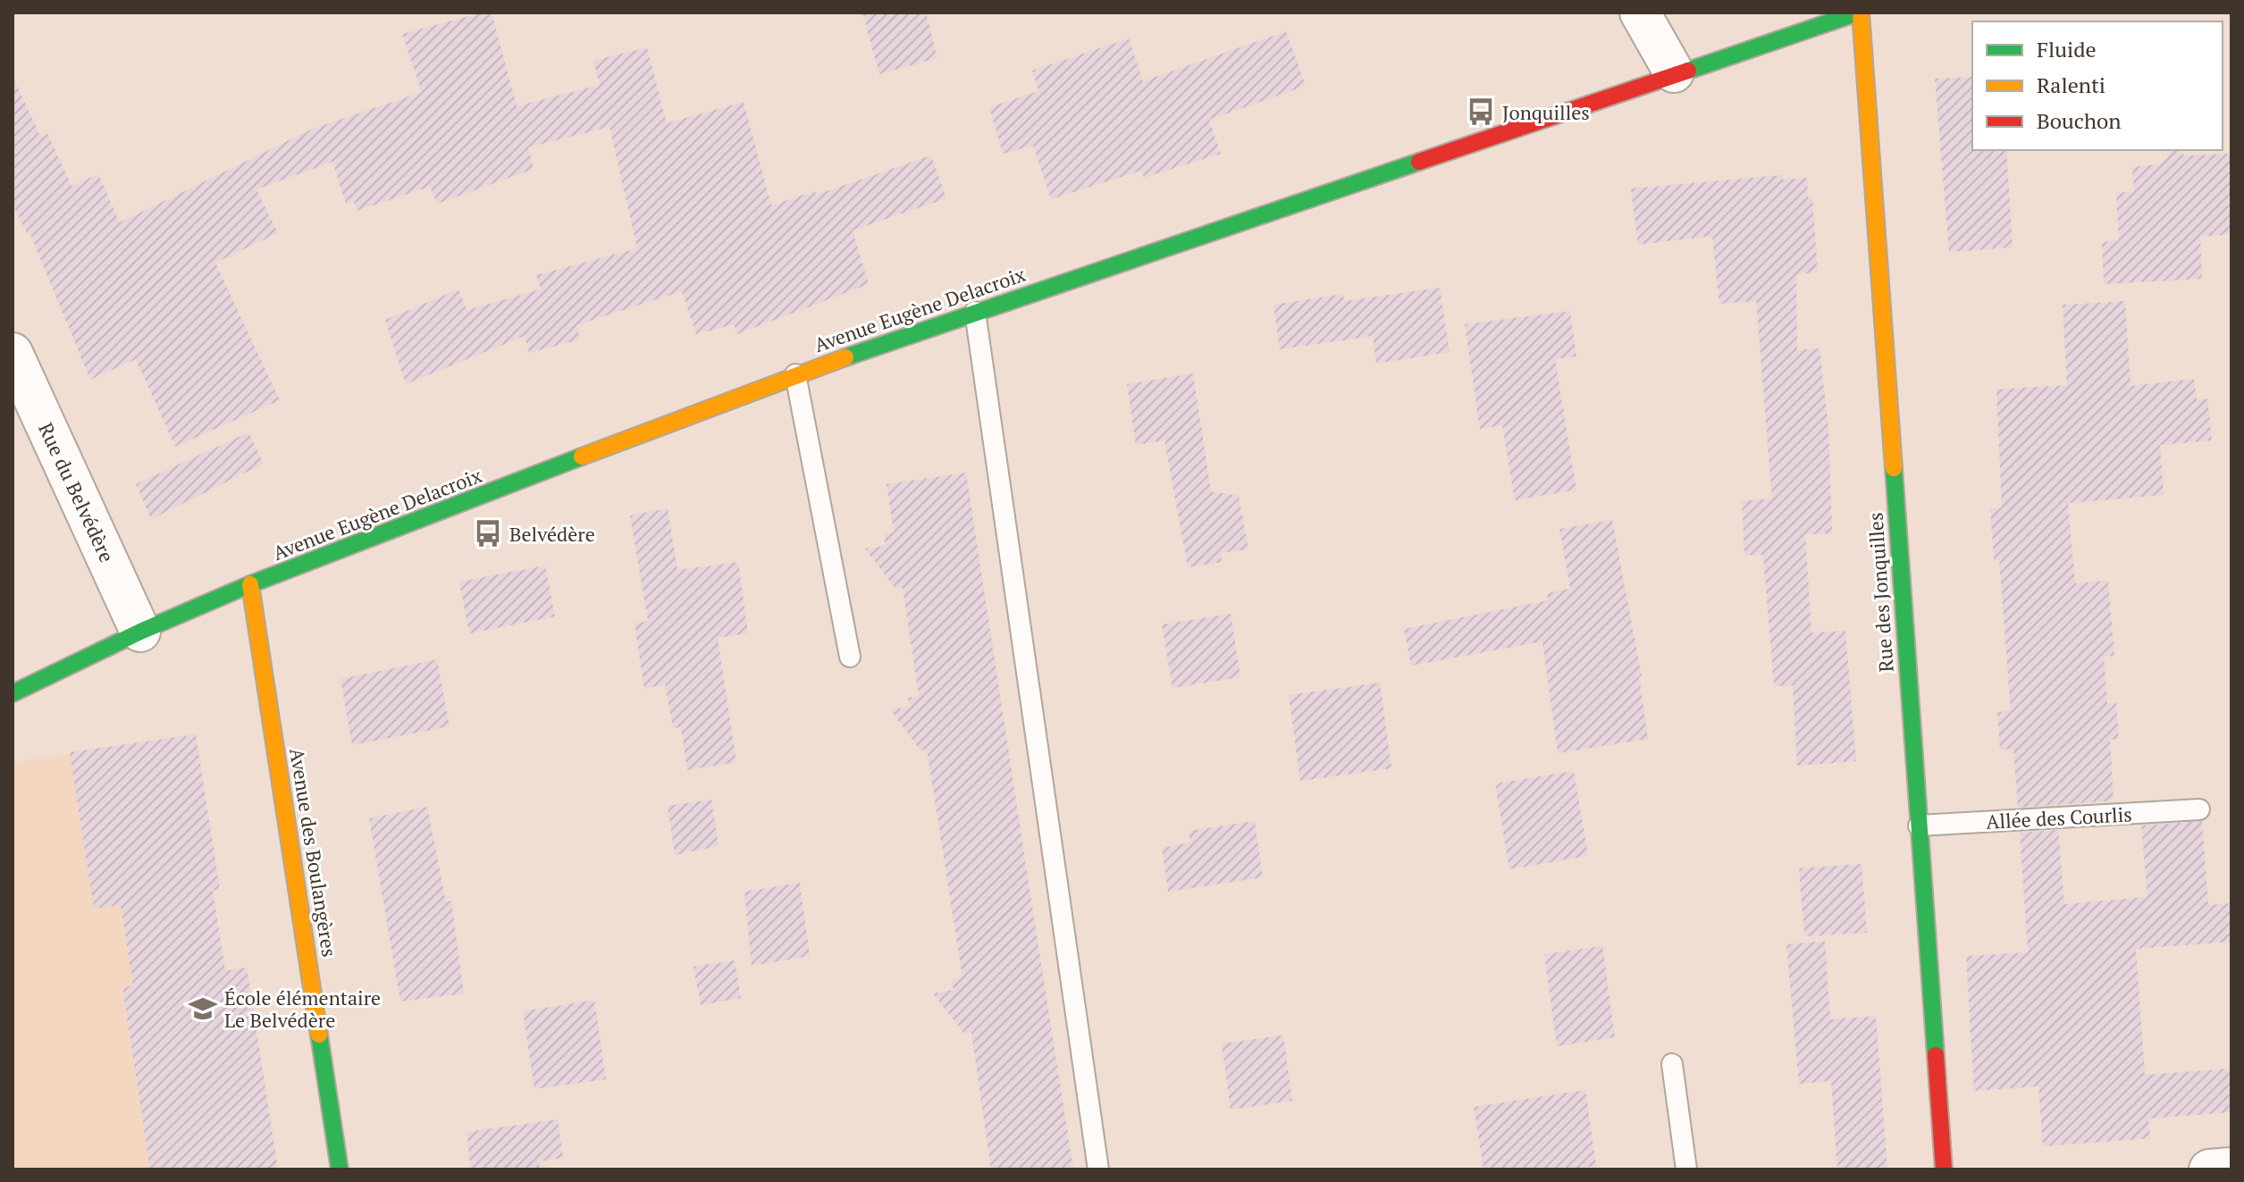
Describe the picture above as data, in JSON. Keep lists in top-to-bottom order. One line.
{"streets":{"main road":["Avenue Eugène Delacroix","Rue des Jonquilles","Avenue des Boulangères"],"street":["Rue du Belvédère"],"lane":["Allée des Courlis"]},"crossings":[["Avenue Eugène Delacroix","Rue du Belvédère"],["Avenue Eugène Delacroix","Rue des Jonquilles"],["Avenue Eugène Delacroix","Avenue des Boulangères"],["Rue des Jonquilles","Allée des Courlis"]],"places":{"bus stop":["Jonquilles","Belvédère"],"school or university":["École élémentaire Le Belvédère"]},"legend":["Fluide","Ralenti","Bouchon"]}
